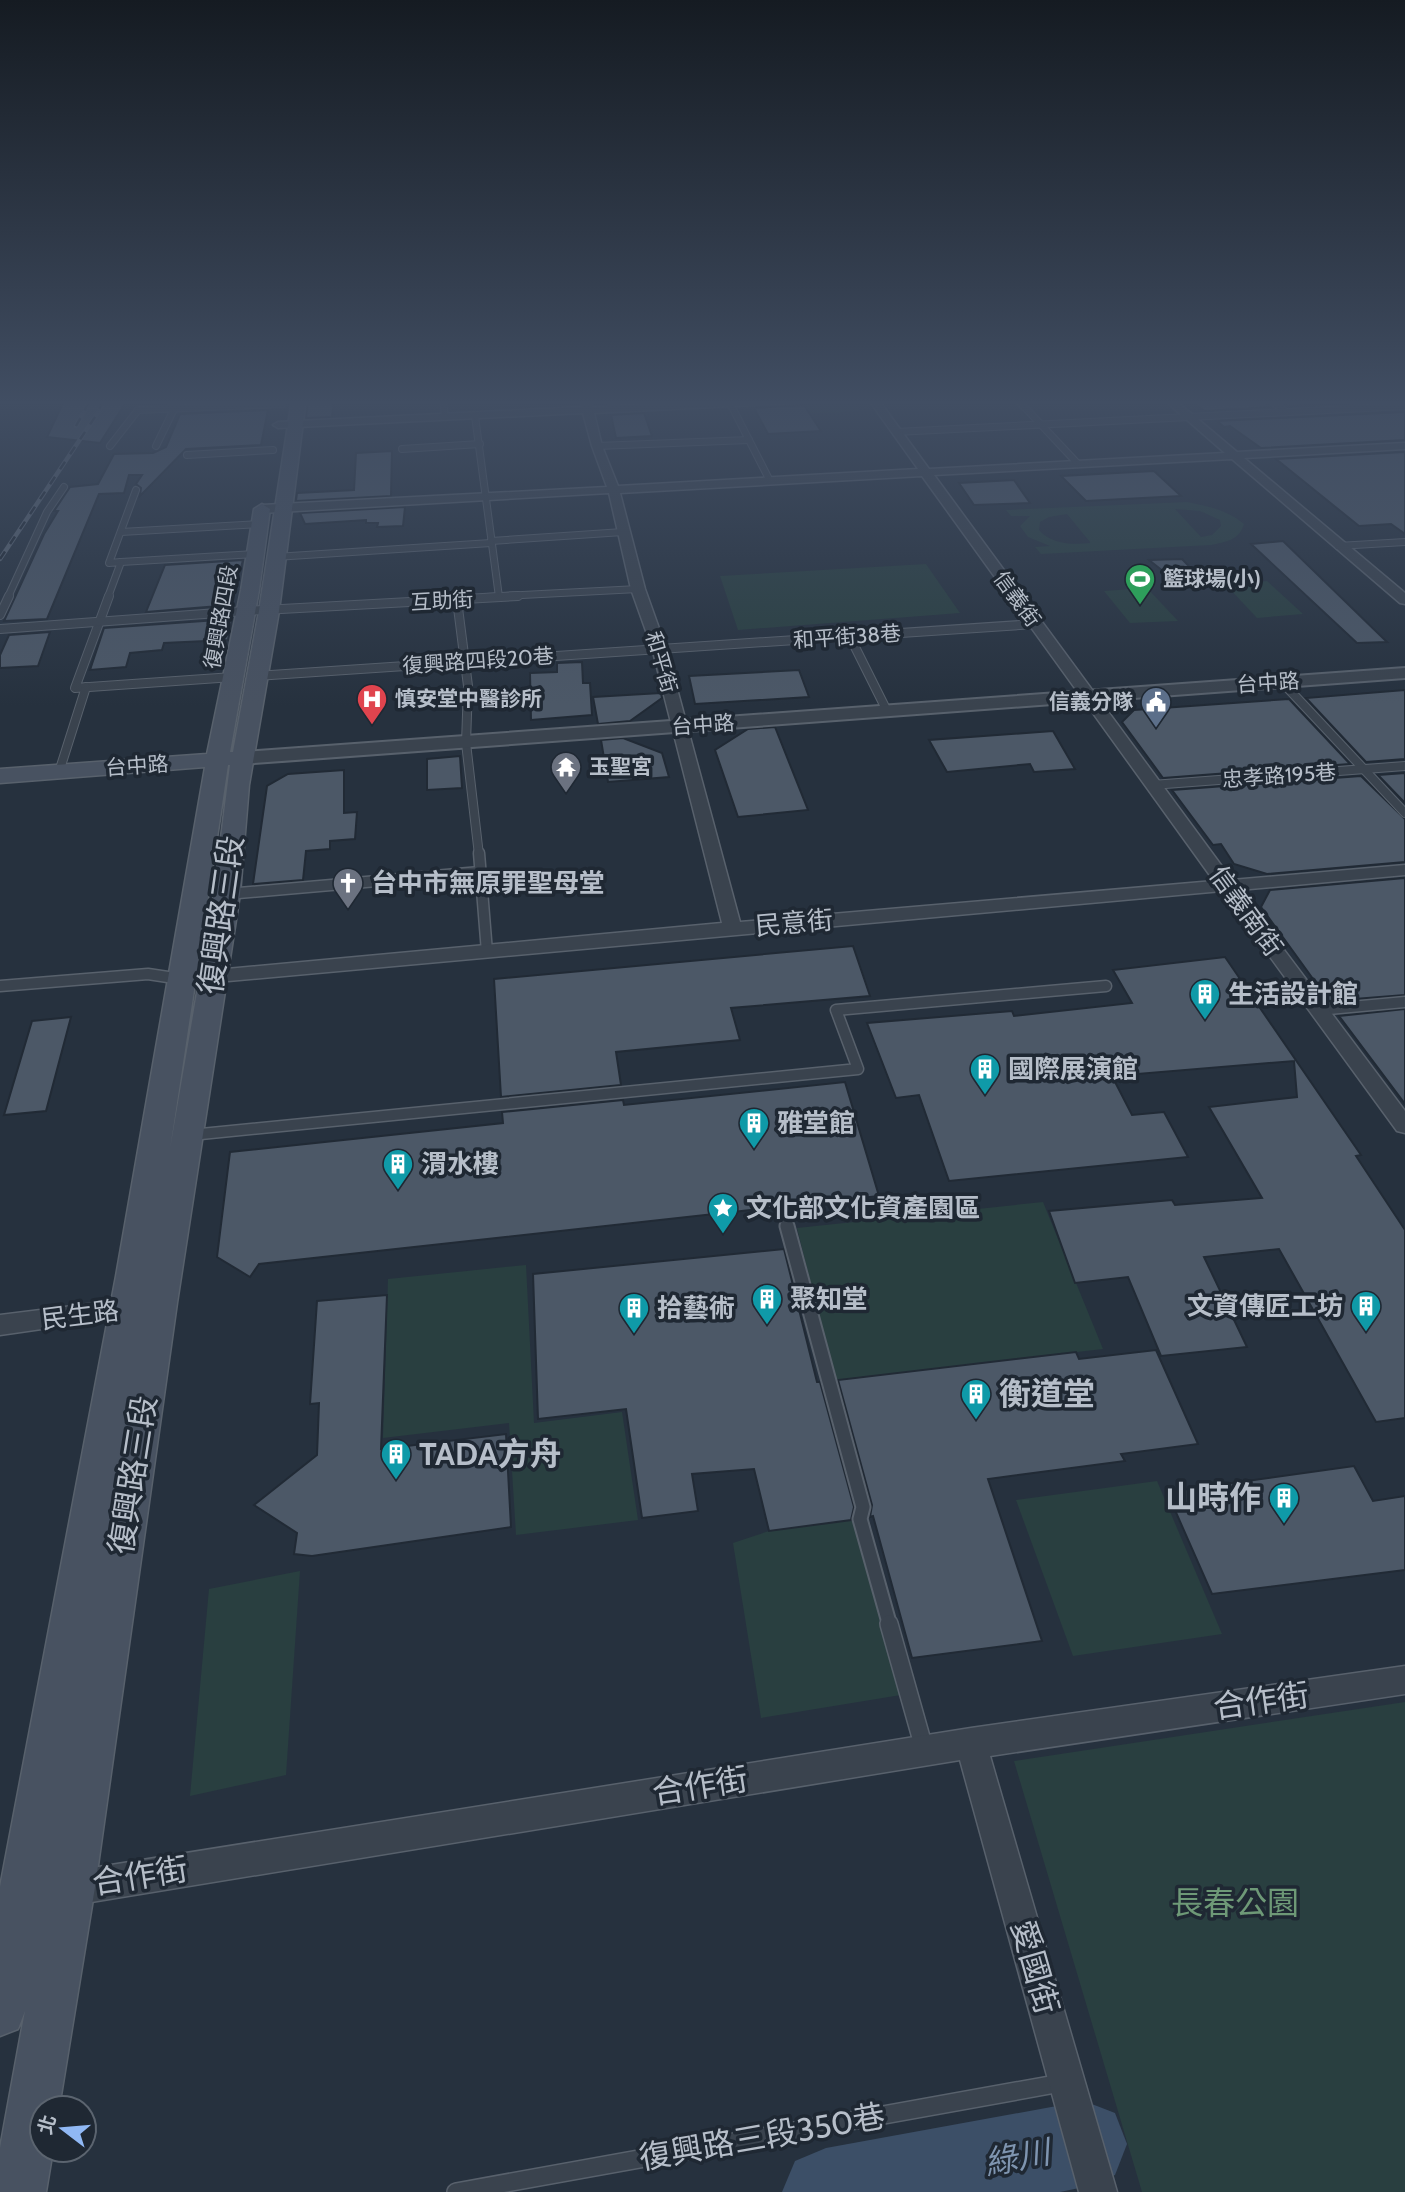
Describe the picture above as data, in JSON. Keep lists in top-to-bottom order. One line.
{"streets":{"main road":["復興路四段","台中路","復興路三段"],"street":["信義街","和平街","信義南街","民意街","民生路","合作街","愛國街"],"lane":["互助街","和平街38巷","復興路四段20巷","忠孝路195巷","復興路三段350巷"]},"crossings":[["信義街","和平街38巷"],["信義街","台中路"],["信義街","信義南街"],["互助街","復興路四段"],["互助街","和平街"],["復興路四段","復興路四段20巷"],["復興路四段","台中路"],["復興路四段","復興路三段"],["和平街38巷","復興路四段20巷"],["和平街38巷","和平街"],["復興路四段20巷","和平街"],["和平街","台中路"],["和平街","民意街"],["台中路","信義南街"],["台中路","復興路三段"],["忠孝路195巷","信義南街"],["信義南街","民意街"],["復興路三段","民意街"],["復興路三段","民生路"],["復興路三段","合作街"],["合作街","愛國街"],["愛國街","復興路三段350巷"]],"water":["綠川"],"parks":["長春公園"],"places":{"sports":["籃球場(小)"],"hospital":["慎安堂中醫診所"],"public building":["信義分隊"],"temple":["玉聖宮"],"church":["台中市無原罪聖母堂"],"building":["生活設計館","國際展演館","雅堂館","渭水樓","聚知堂","文資傳匠工坊","拾藝術","衡道堂","TADA方舟","山時作"],"place":["文化部文化資產園區"]},"north":"left"}
